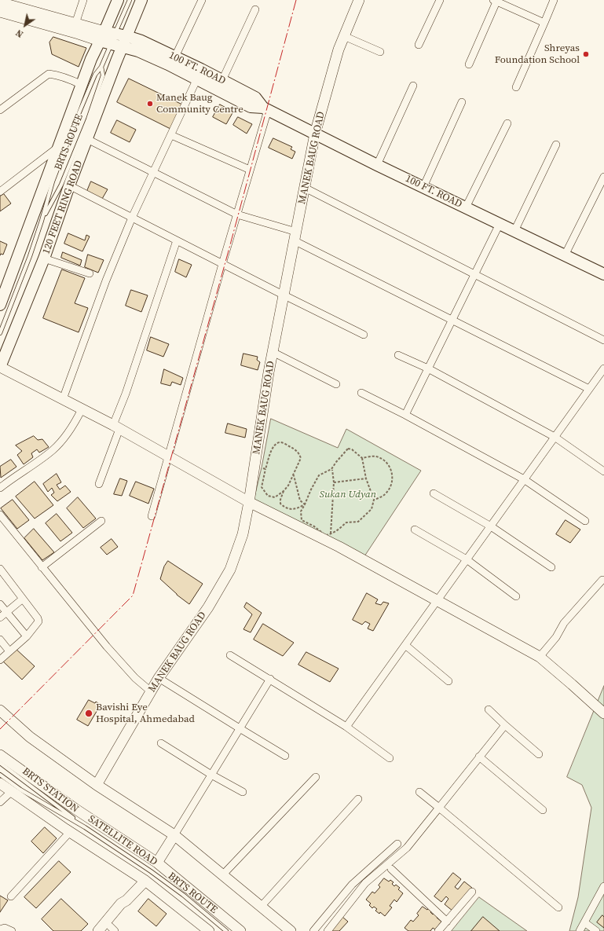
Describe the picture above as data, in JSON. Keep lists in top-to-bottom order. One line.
{"streets":{"main road":["100 FT. ROAD","120 FEET RING ROAD"],"street":["MANEK BAUG ROAD","SATELLITE ROAD"],"lane":["BRTS ROUTE","BRTS STATION"]},"crossings":[["100 FT. ROAD","MANEK BAUG ROAD"],["100 FT. ROAD","120 FEET RING ROAD"],["BRTS ROUTE","BRTS STATION"]],"parks":["Sukan Udyan"],"places":["Shreyas Foundation School","Manek Baug Community Centre","Bavishi Eye Hospital, Ahmedabad"],"north":"bottom left"}
